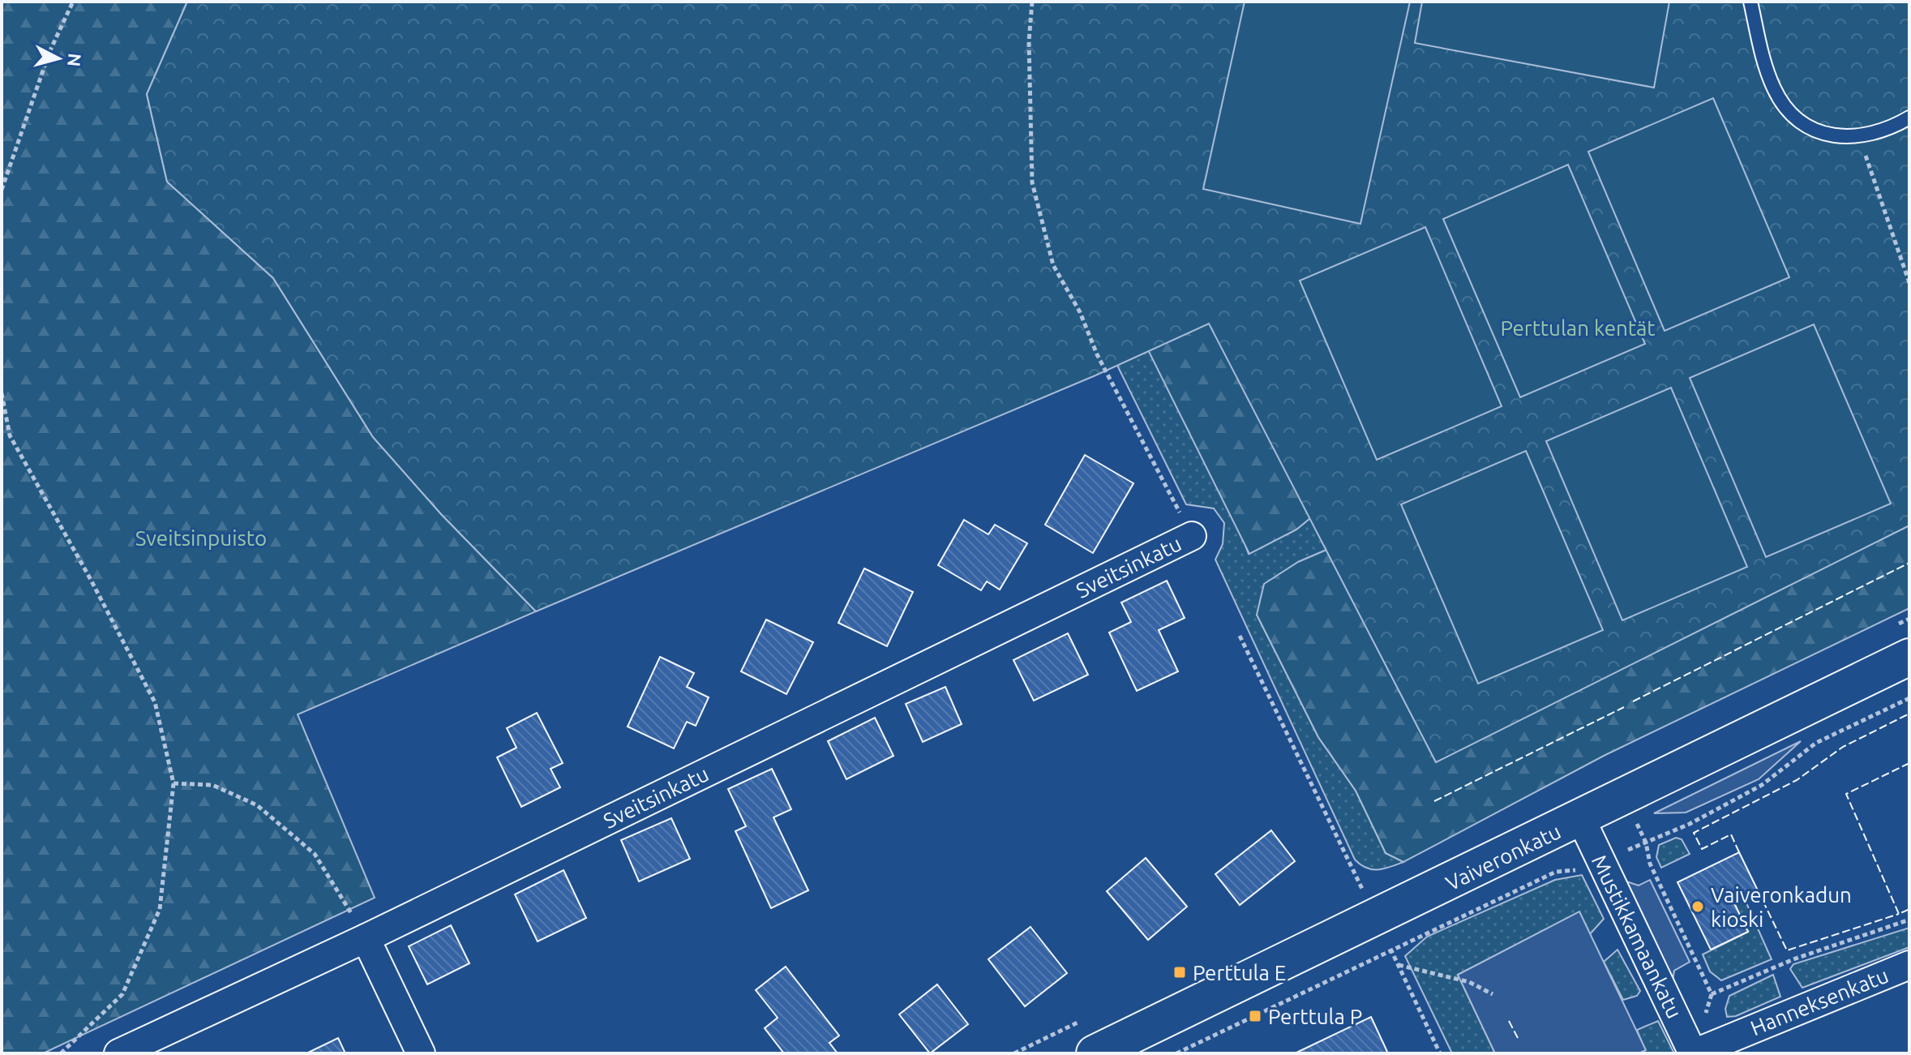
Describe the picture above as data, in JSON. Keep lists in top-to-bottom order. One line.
{"streets":{"main road":["Vaiveronkatu"],"street":["Sveitsinkatu","Mustikkamaankatu","Hanneksenkatu"]},"crossings":[["Vaiveronkatu","Mustikkamaankatu"],["Mustikkamaankatu","Hanneksenkatu"]],"parks":["Perttulan kentät","Sveitsinpuisto"],"places":{"other":["Vaiveronkadun kioski"],"transit":["Perttula E","Perttula P"]},"north":"right"}
